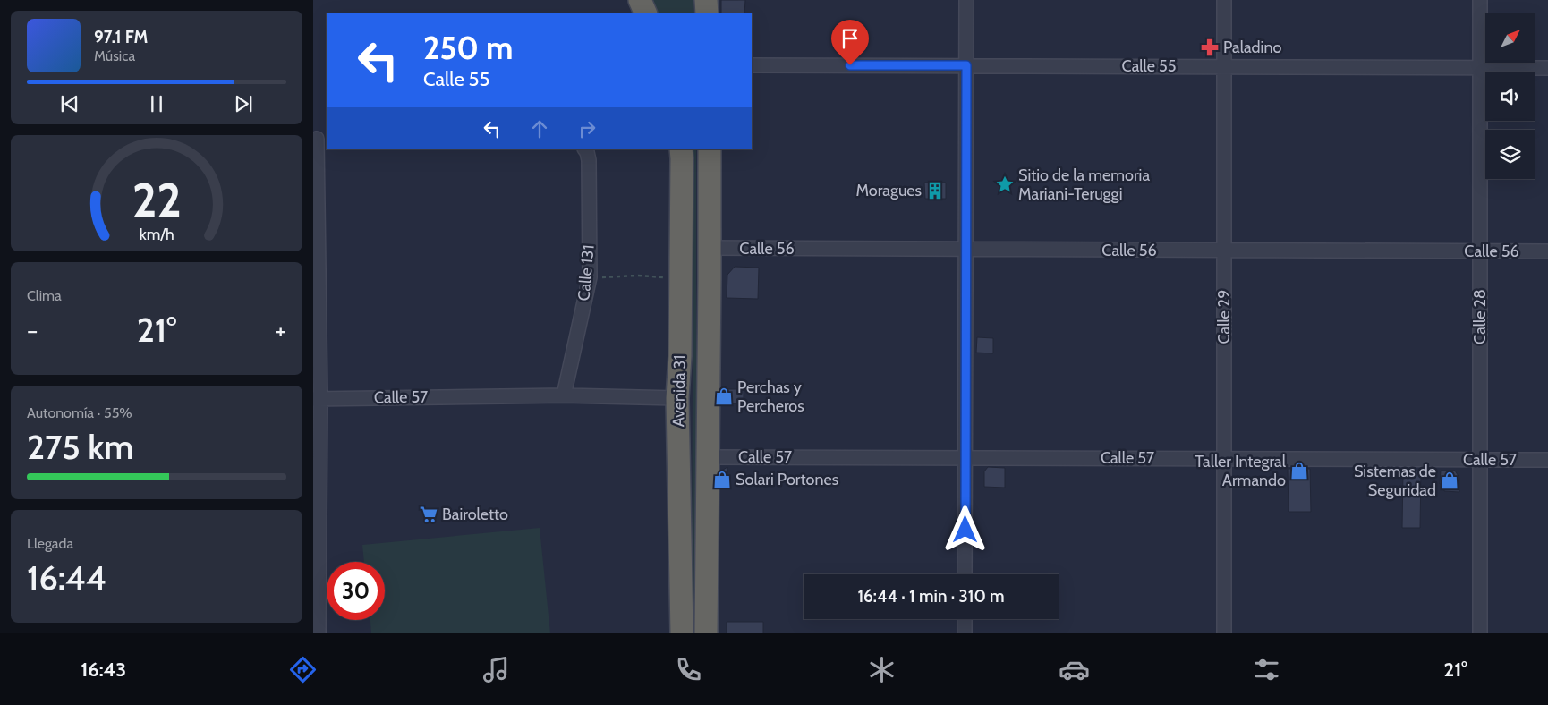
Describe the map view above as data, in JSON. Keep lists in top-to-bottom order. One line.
{"streets":{"highway":["Avenida 31"],"street":["Calle 55","Calle 56","Calle 131","Calle 29","Calle 28","Calle 57"]},"crossings":[["Calle 55","Calle 29"],["Calle 55","Calle 28"],["Calle 56","Calle 29"],["Calle 56","Calle 28"],["Calle 56","Avenida 31"],["Calle 131","Calle 57"],["Calle 29","Calle 57"],["Calle 28","Calle 57"],["Avenida 31","Calle 57"]],"places":{"pharmacy":["Paladino"],"place":["Sitio de la memoria Mariani-Teruggi"],"building":["Moragues"],"shop":["Perchas y Percheros","Taller Integral Armando","Solari Portones","Sistemas de Seguridad"],"supermarket":["Bairoletto"]},"north":"top right","page":{"turn":["250 m","Calle 55"],"song":["97.1 FM","Música"],"tile":["Clima",["Autonomía · 55%","275 km"],["Llegada","16:44"]],"heat":["−","21°","+"],"limit":"30","trip":"16:44 · 1 min · 310 m","tabs":["16:43","21°"],"gauge":["22","km/h"]}}
